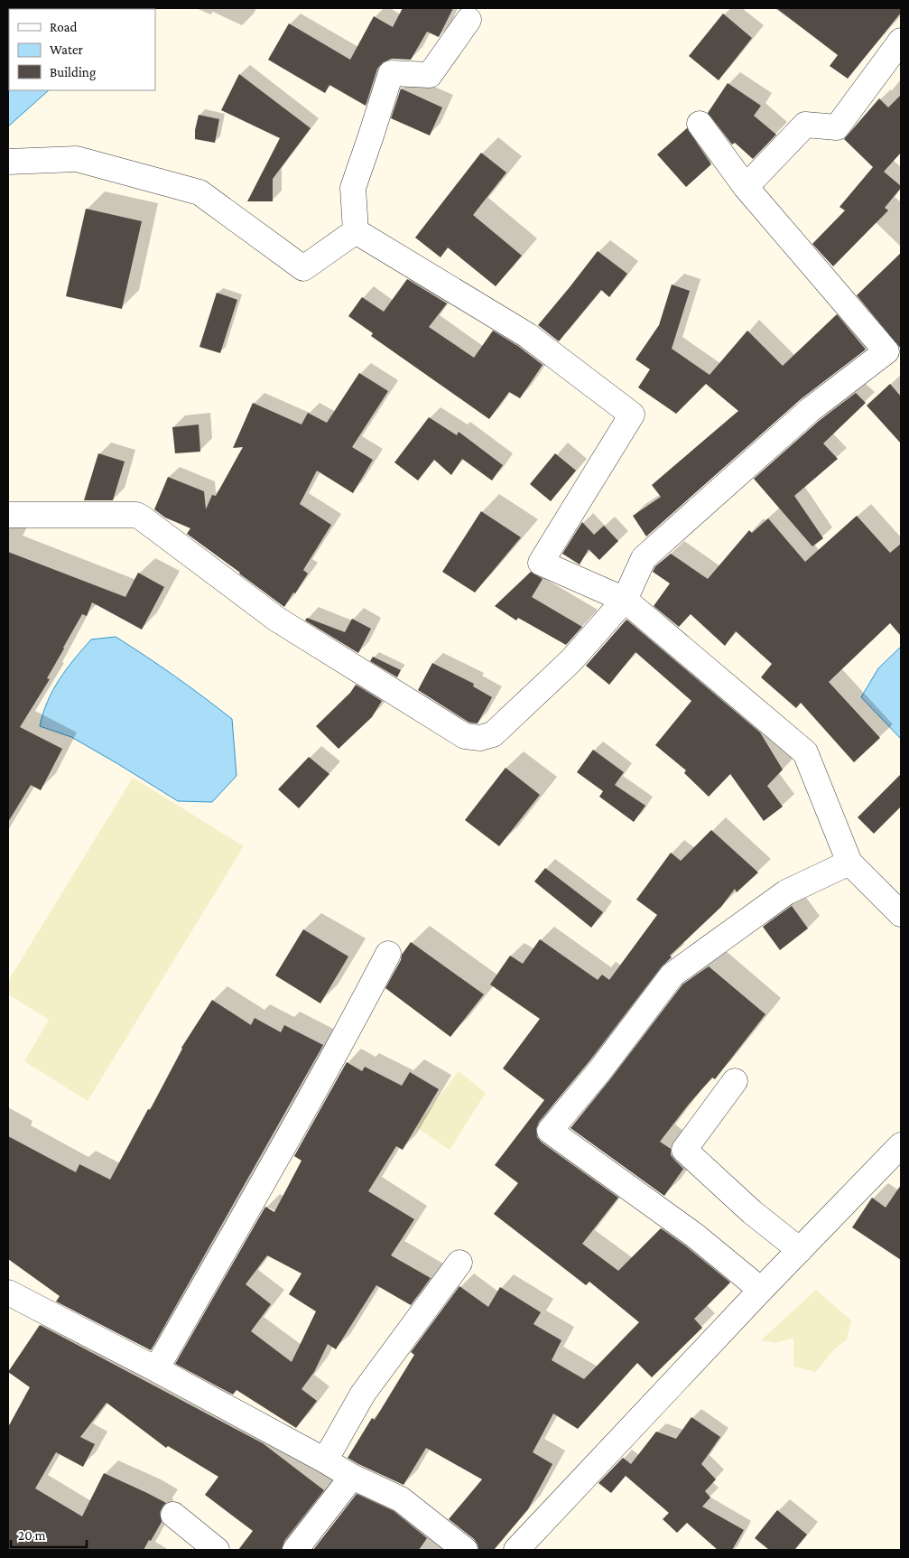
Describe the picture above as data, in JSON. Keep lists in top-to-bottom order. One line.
{"legend":["Road","Water","Building"],"scale_bar":"20 m"}
